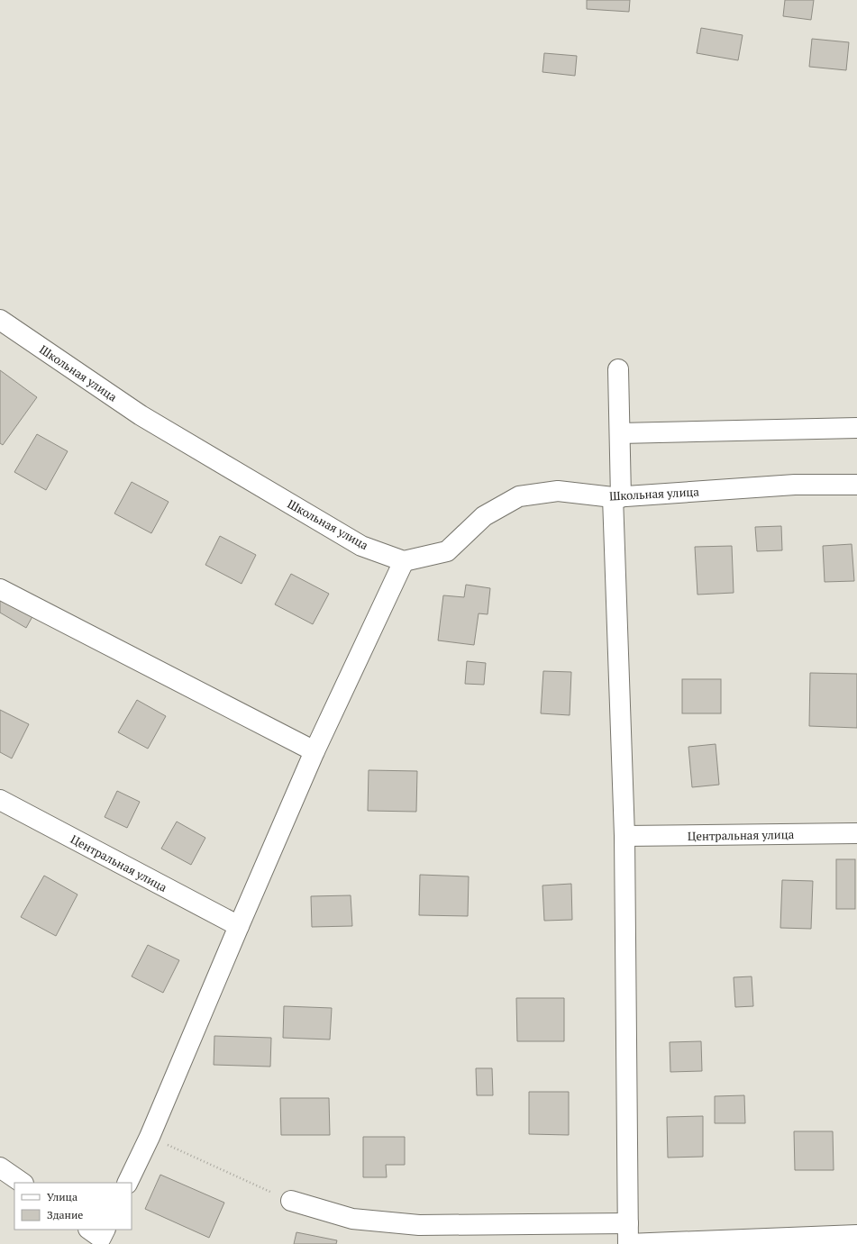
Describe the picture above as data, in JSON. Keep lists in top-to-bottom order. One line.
{"streets":{"street":["Школьная улица","Центральная улица"]},"legend":["Улица","Здание"]}
